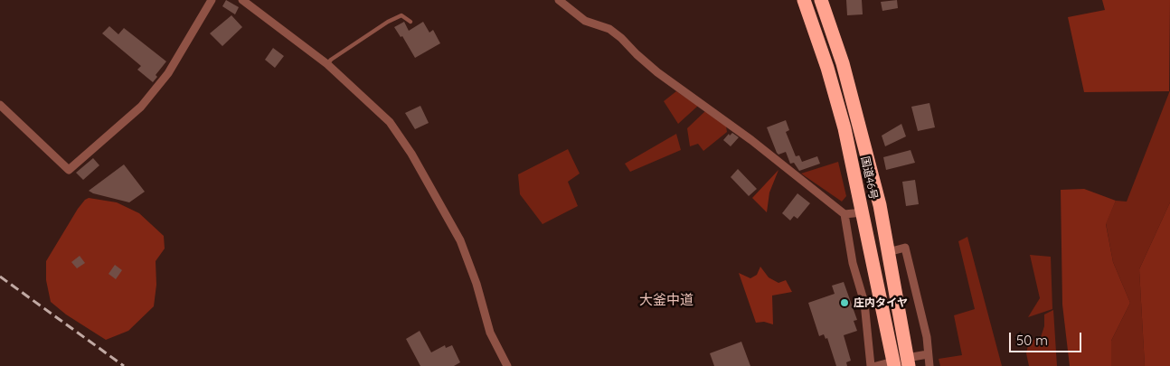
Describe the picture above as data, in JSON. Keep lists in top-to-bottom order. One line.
{"streets":{"highway":["国道46号"]},"districts":["大釜中道"],"places":["庄内タイヤ"],"scale_bar":"50 m"}
